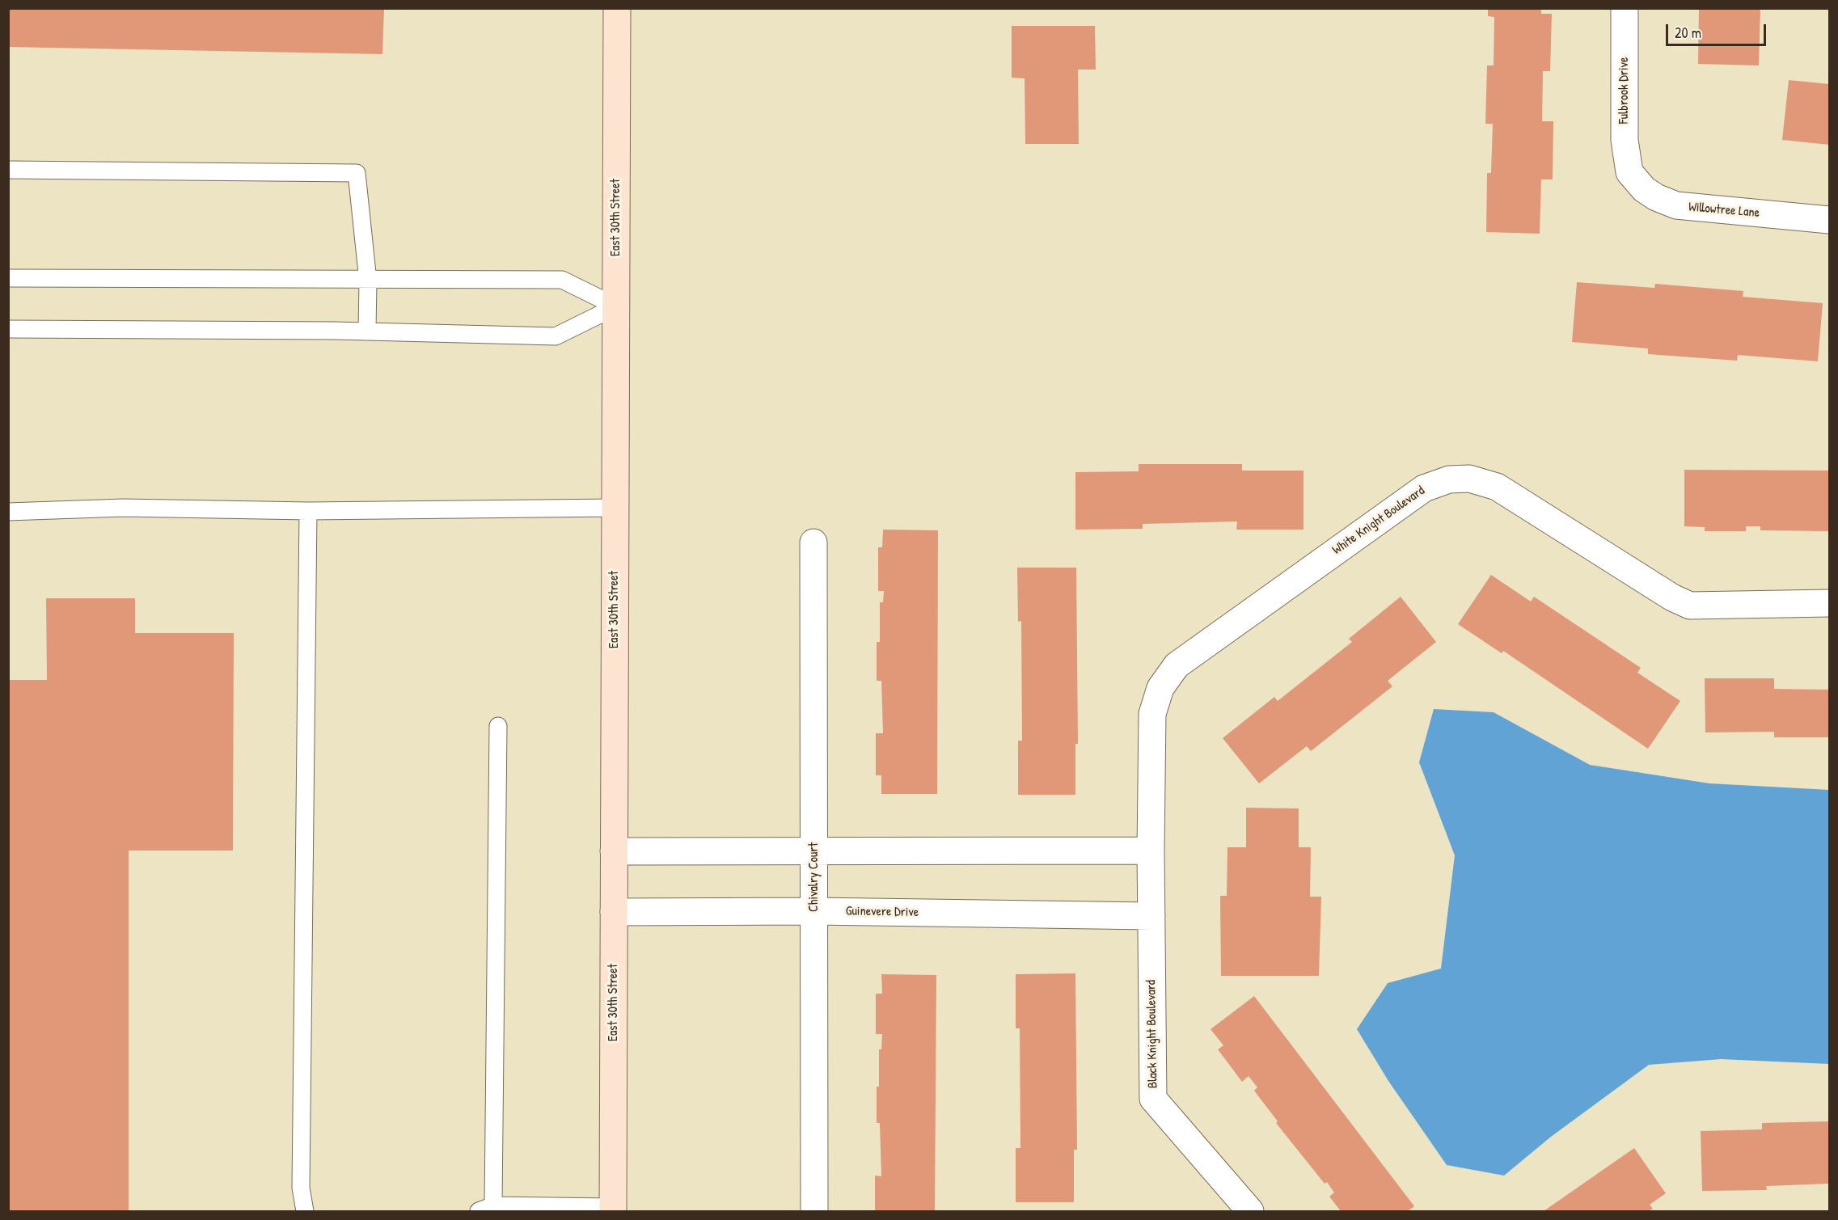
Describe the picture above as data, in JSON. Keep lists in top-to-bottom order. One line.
{"streets":{"main road":["East 30th Street"],"street":["Fulbrook Drive","Willowtree Lane","White Knight Boulevard","Chivalry Court","Guinevere Drive","Black Knight Boulevard"]},"crossings":[["Fulbrook Drive","Willowtree Lane"],["East 30th Street","Guinevere Drive"],["White Knight Boulevard","Black Knight Boulevard"],["Chivalry Court","Guinevere Drive"],["Guinevere Drive","Black Knight Boulevard"]],"scale_bar":"20 m"}
